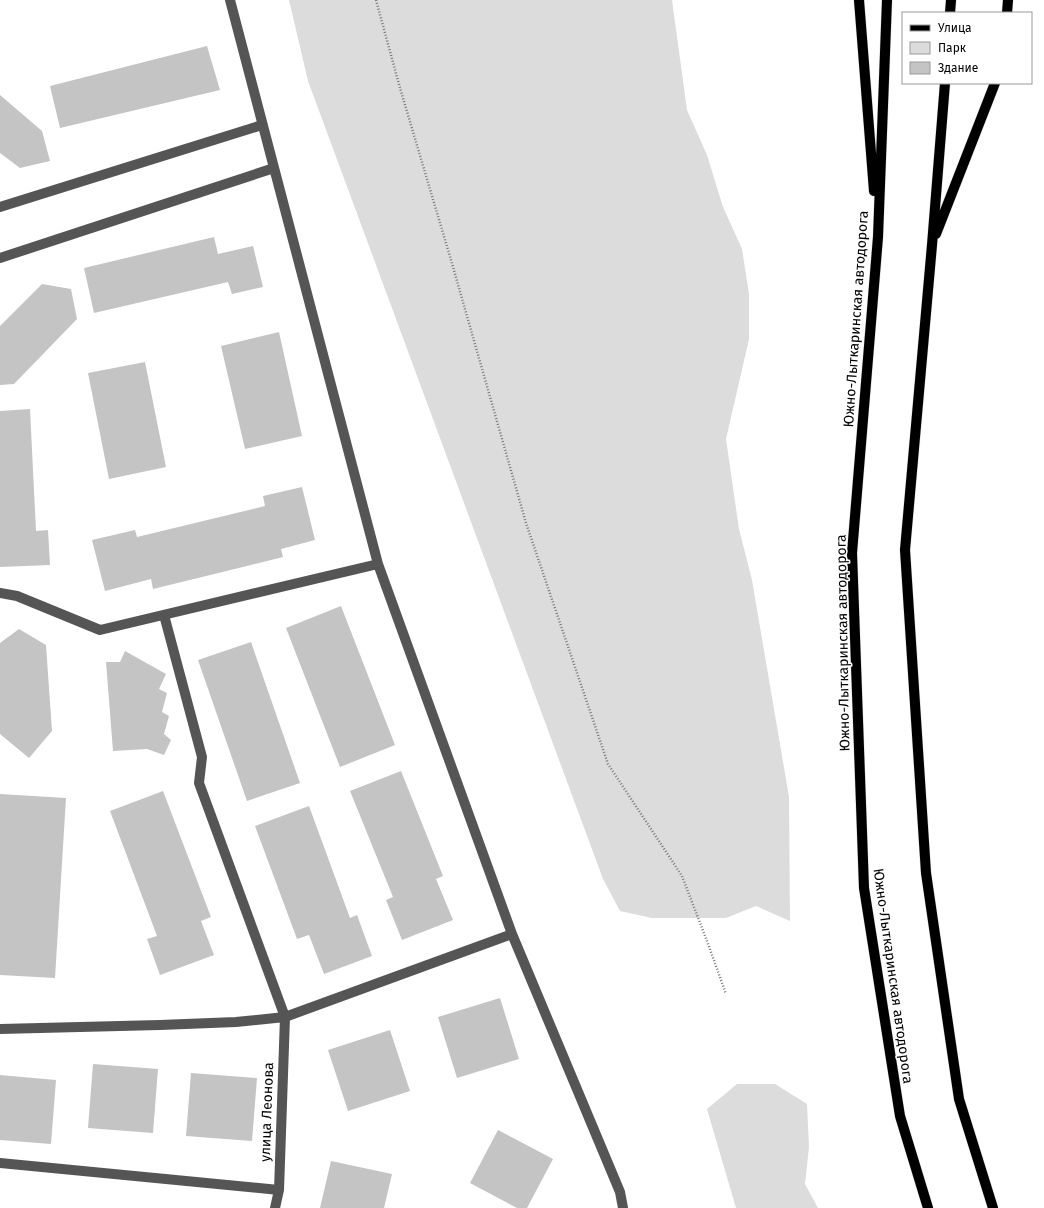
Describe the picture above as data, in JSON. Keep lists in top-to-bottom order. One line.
{"streets":{"main road":["Южно-Лыткаринская автодорога"],"lane":["улица Леонова"]},"legend":["Улица","Парк","Здание"]}
